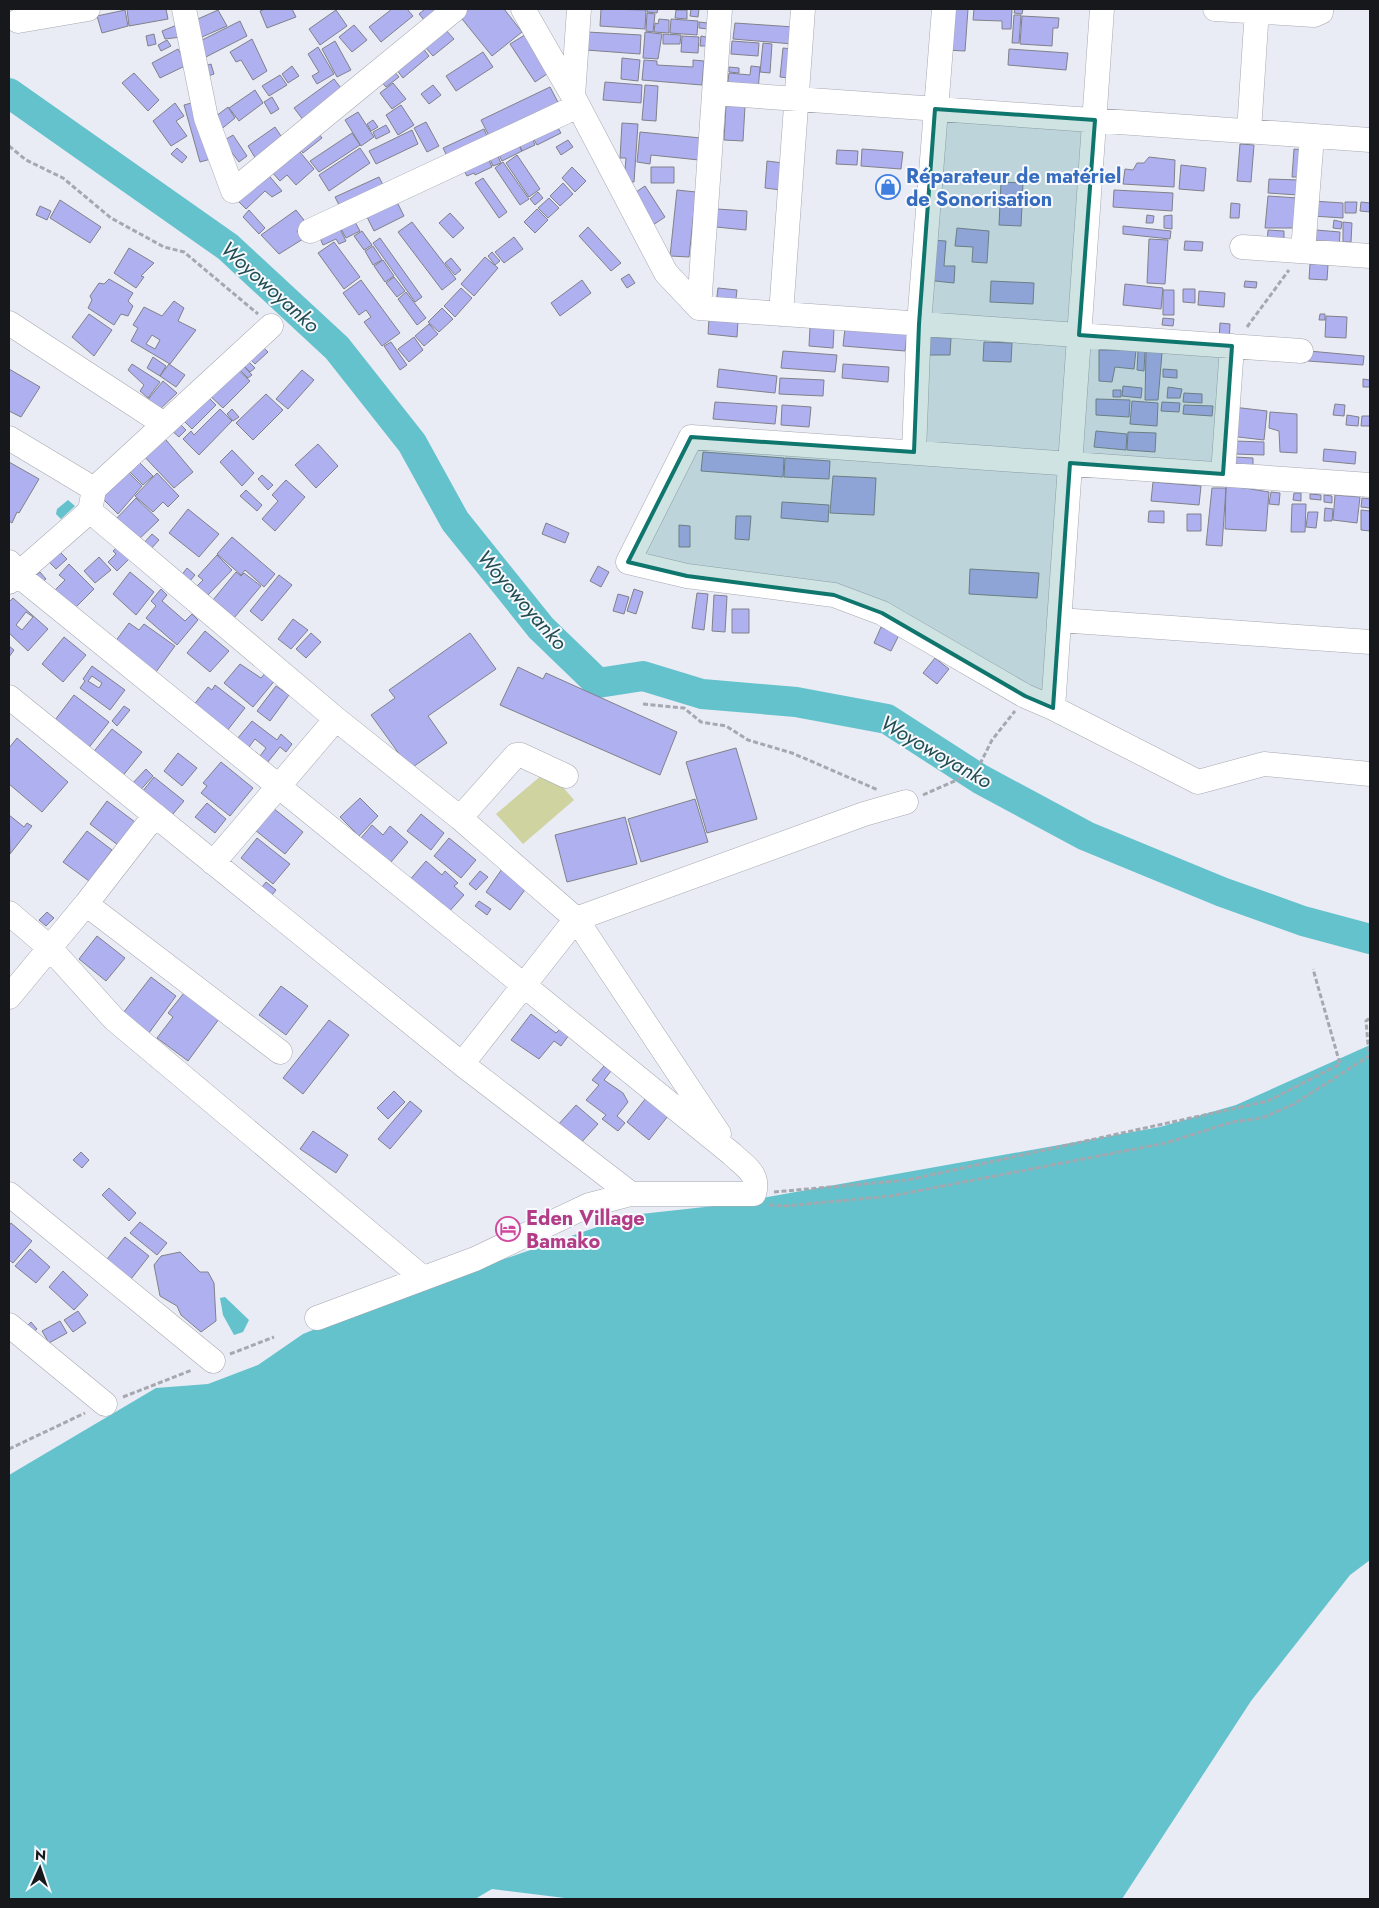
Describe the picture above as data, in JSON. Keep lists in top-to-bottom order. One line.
{"water":["Woyowoyanko"],"places":{"shop":["Réparateur de matériel de Sonorisation"],"hotel":["Eden Village Bamako"]},"north":"top"}
